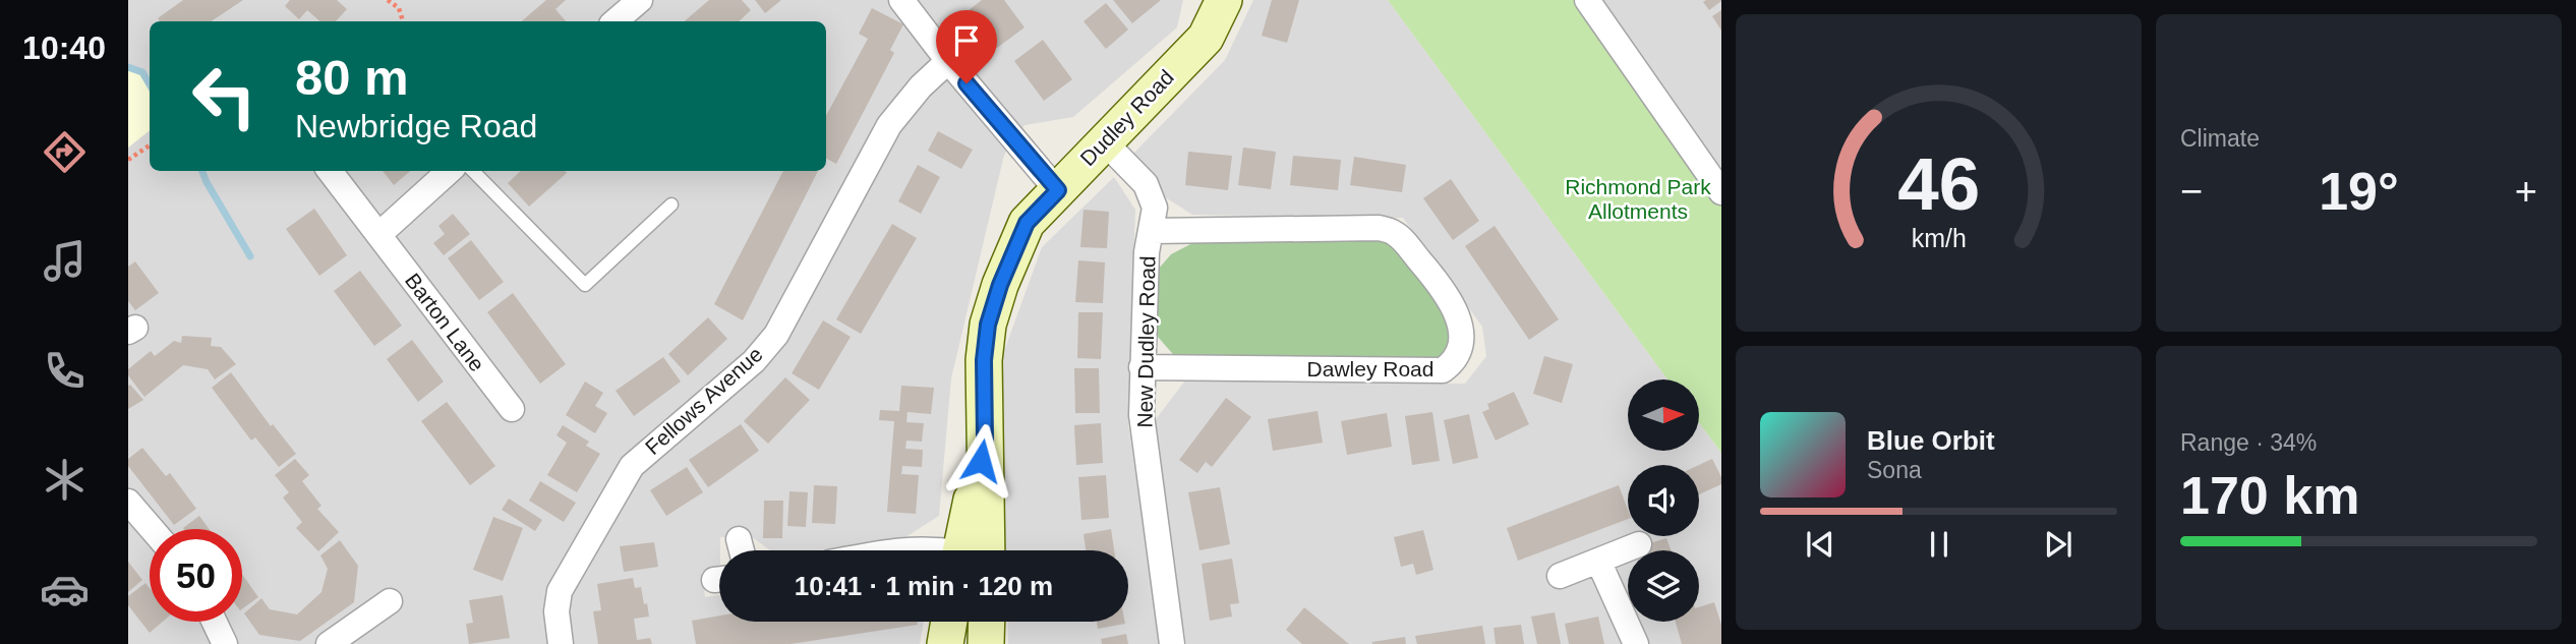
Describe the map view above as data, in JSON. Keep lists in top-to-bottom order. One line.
{"streets":{"main road":["Dudley Road"],"street":["Barton Lane","New Dudley Road","Dawley Road","Fellows Avenue"]},"crossings":[["Dudley Road","New Dudley Road"],["New Dudley Road","Dawley Road"]],"parks":["Richmond Park Allotments"],"north":"right","page":{"tabs":"10:40","tile":["Climate",["Range · 34%","170 km"]],"turn":["80 m","Newbridge Road"],"heat":["−","19°","+"],"song":["Blue Orbit","Sona"],"limit":"50","trip":"10:41 · 1 min · 120 m","gauge":["46","km/h"]}}
